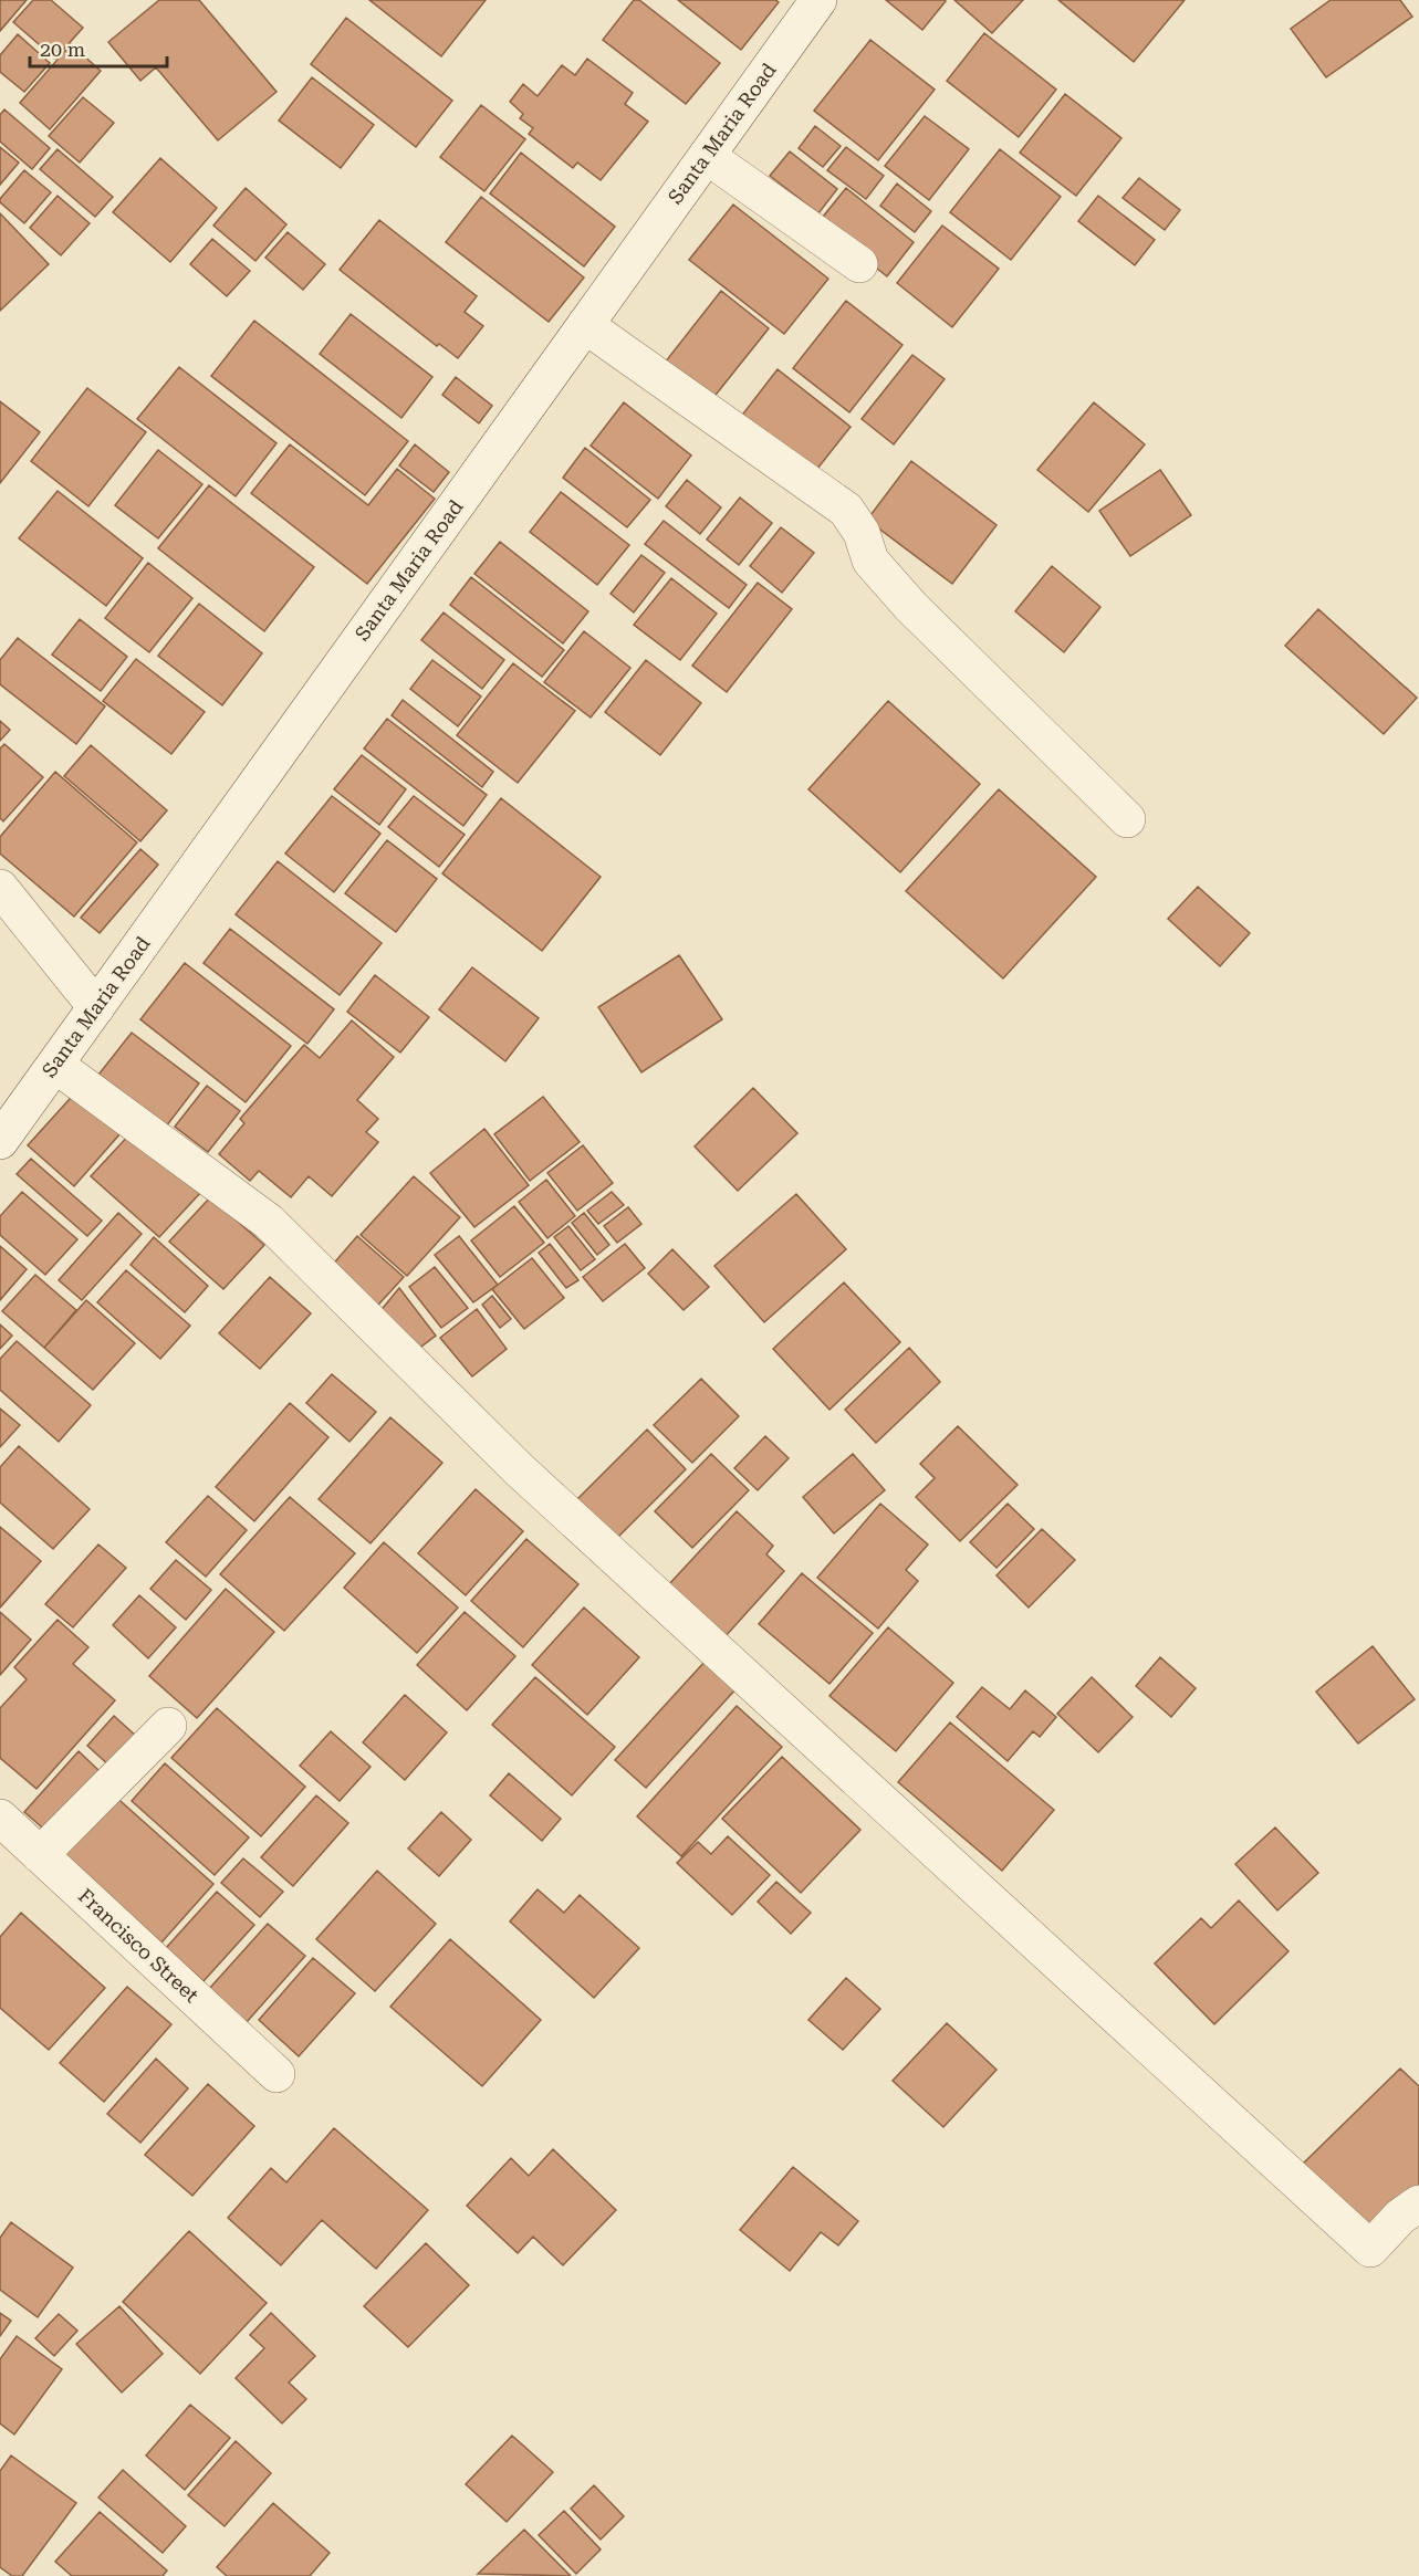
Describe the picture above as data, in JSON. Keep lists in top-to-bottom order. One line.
{"streets":{"street":["Santa Maria Road","Francisco Street"]},"scale_bar":"20 m"}
